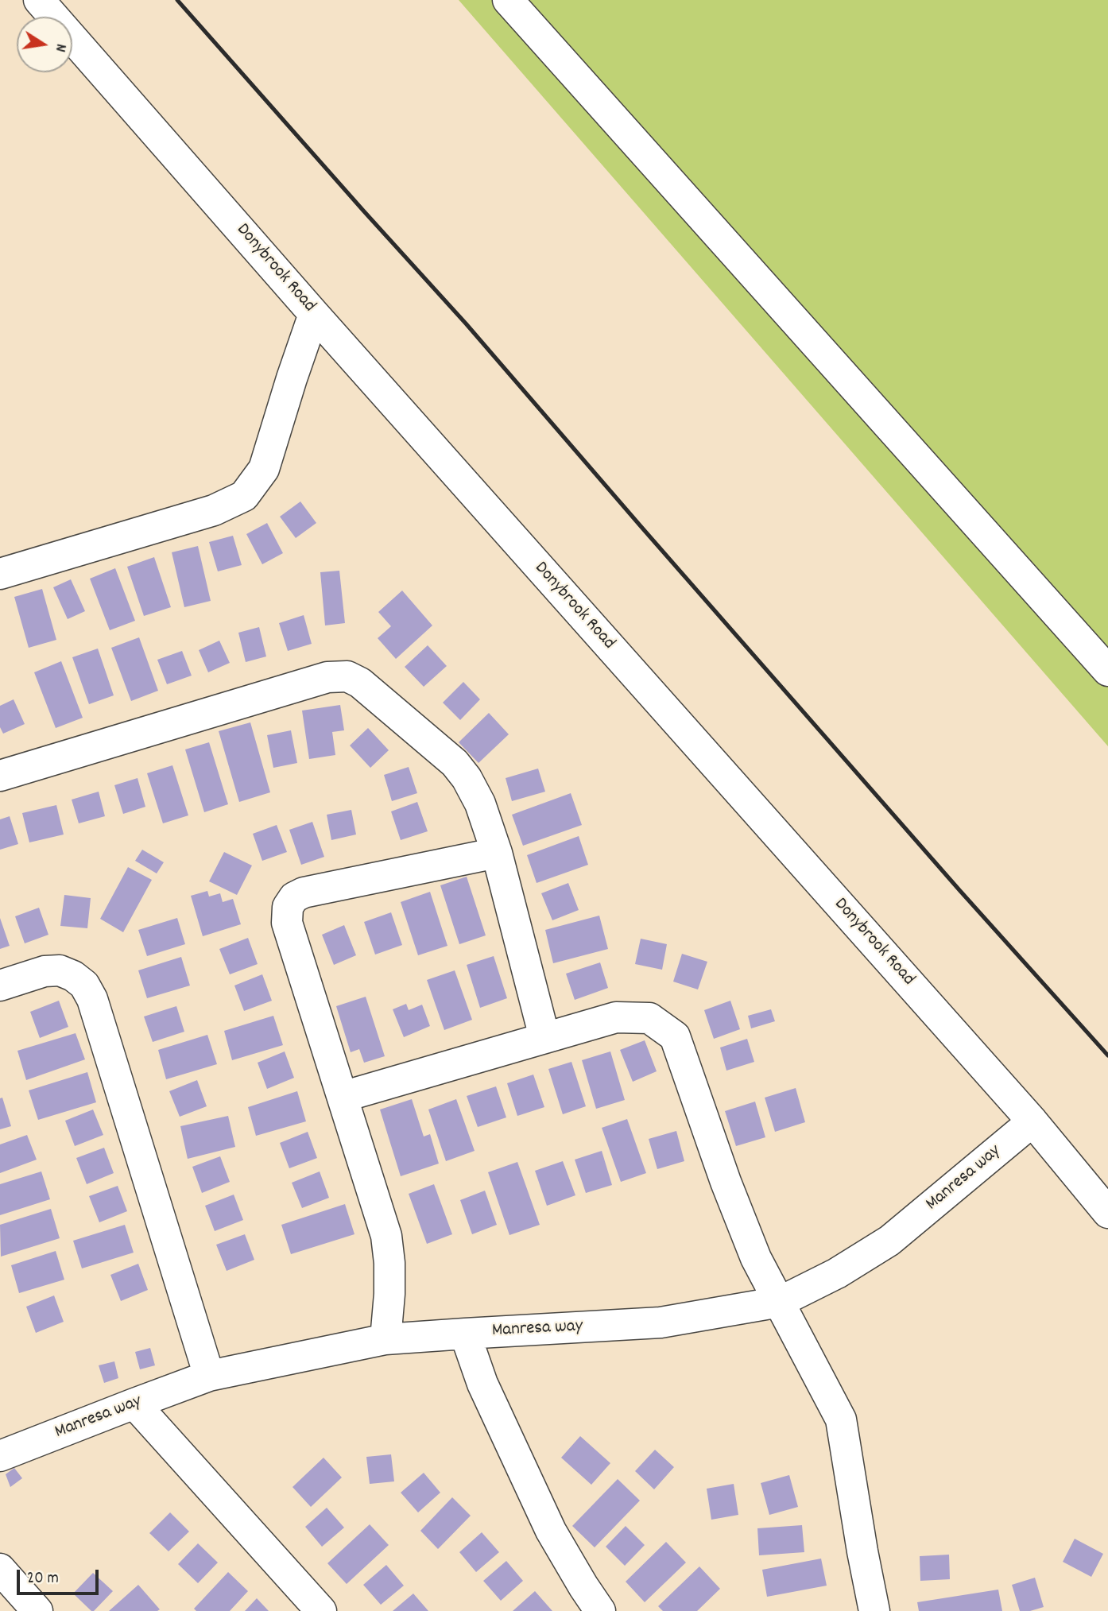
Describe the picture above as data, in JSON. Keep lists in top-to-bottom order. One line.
{"streets":{"street":["Donybrook Road","Manresa way"]},"crossings":[["Donybrook Road","Manresa way"]],"scale_bar":"20 m","north":"right"}
